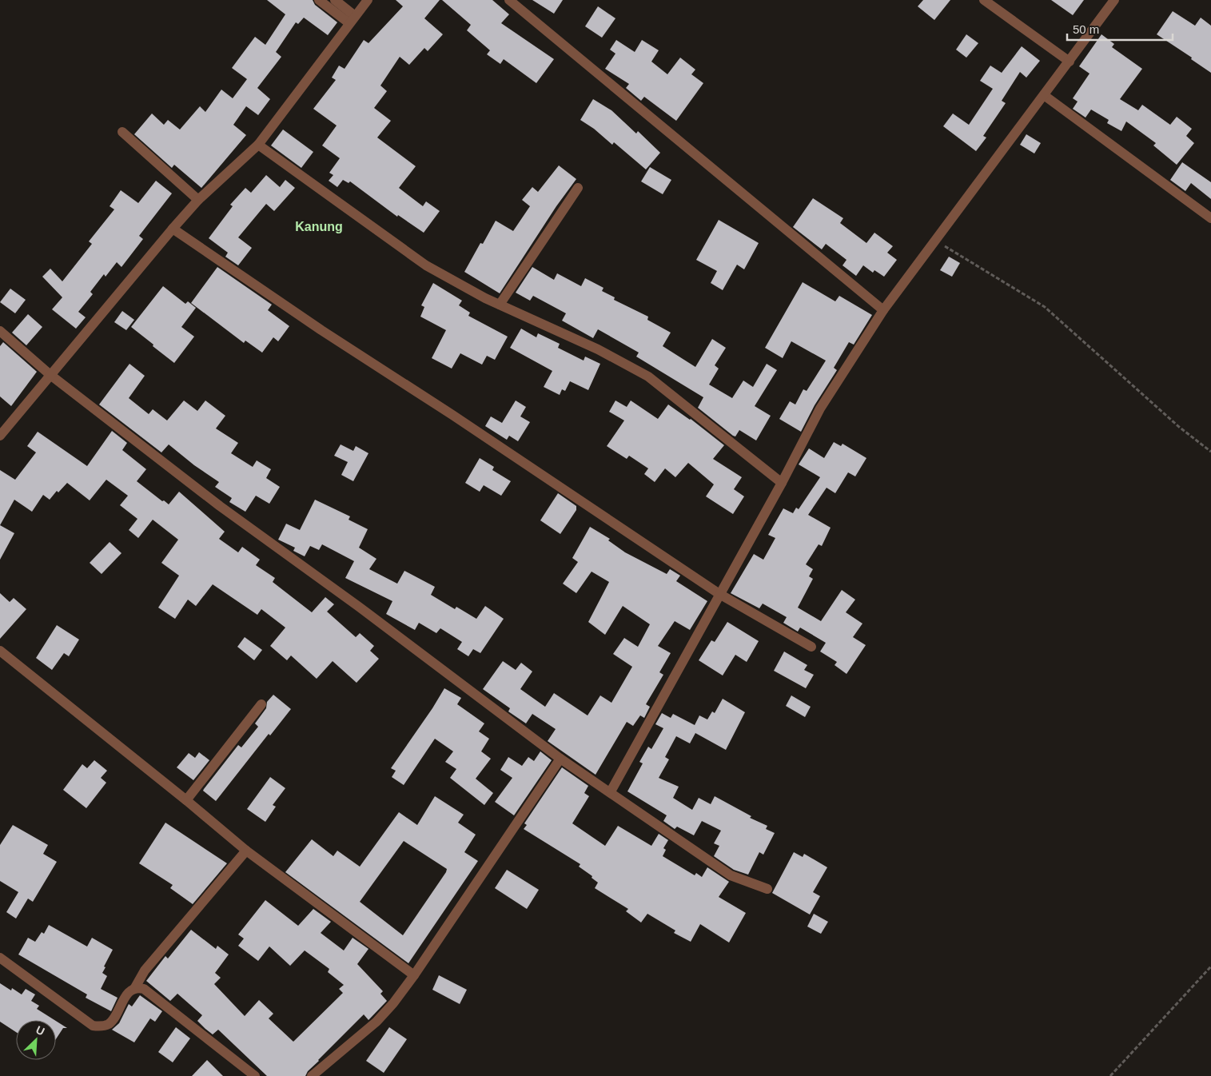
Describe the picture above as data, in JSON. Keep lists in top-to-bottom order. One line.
{"districts":["Kanung"],"scale_bar":"50 m","north":"top right"}
